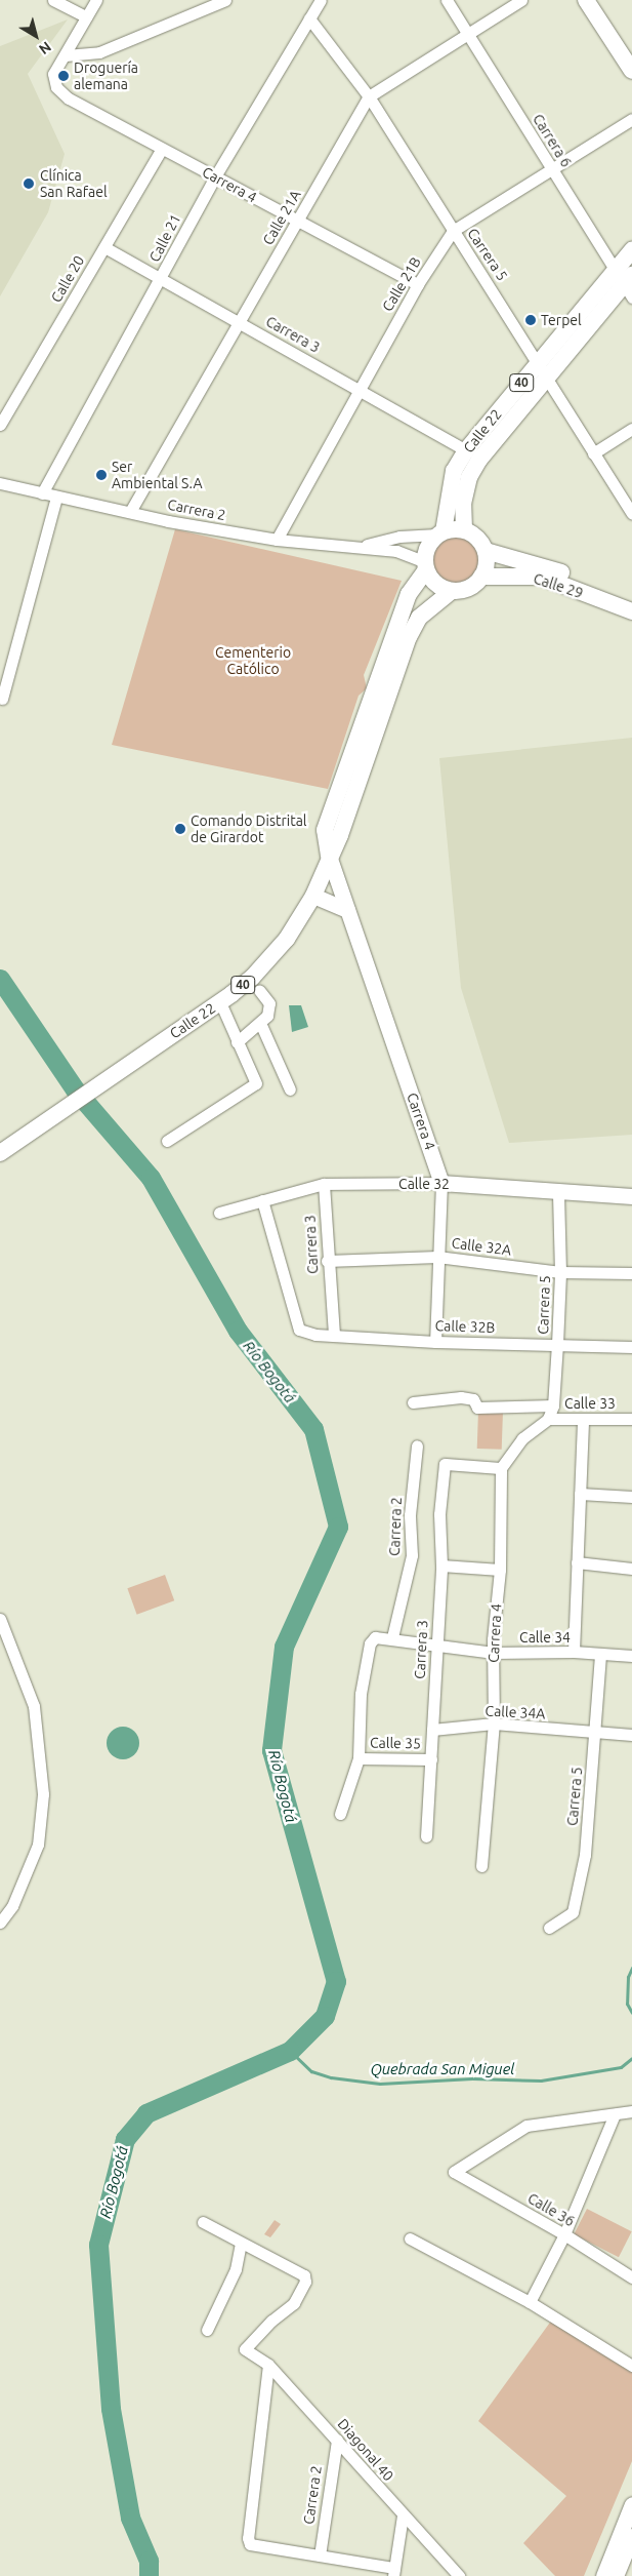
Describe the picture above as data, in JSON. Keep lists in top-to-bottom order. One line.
{"streets":{"main road":["40","Calle 22","Calle 29"],"street":["Carrera 6","Carrera 4","Calle 21A","Calle 21","Carrera 5","Calle 20","Calle 21B","Carrera 3","Carrera 2","Calle 32","Calle 32A","Calle 32B","Calle 33","Calle 34","Calle 34A","Calle 35","Calle 36","Diagonal 40"]},"crossings":[["Carrera 6","Calle 21A"],["Carrera 6","Calle 21B"],["Carrera 6","Calle 22"],["Carrera 4","Calle 21A"],["Carrera 4","Calle 21"],["Carrera 4","Calle 20"],["Carrera 4","Calle 21B"],["Carrera 4","Carrera 3"],["Carrera 4","40"],["Carrera 4","Calle 22"],["Carrera 4","Calle 32"],["Carrera 4","Calle 32A"],["Carrera 4","Calle 32B"],["Carrera 4","Calle 34"],["Carrera 4","Calle 34A"],["Calle 21A","Carrera 5"],["Calle 21A","Carrera 3"],["Calle 21A","Carrera 2"],["Calle 21","Carrera 5"],["Calle 21","Carrera 3"],["Calle 21","Carrera 2"],["Carrera 5","Calle 21B"],["Carrera 5","Calle 22"],["Carrera 5","Calle 32"],["Carrera 5","Calle 32A"],["Carrera 5","Calle 32B"],["Carrera 5","Calle 33"],["Carrera 5","Calle 34"],["Carrera 5","Calle 34A"],["Calle 20","Carrera 3"],["Calle 21B","Carrera 3"],["Calle 21B","Carrera 2"],["Carrera 3","Calle 22"],["Carrera 3","Calle 32"],["Carrera 3","Calle 32A"],["Carrera 3","Calle 32B"],["Carrera 3","Calle 34"],["Carrera 3","Calle 34A"],["Carrera 3","Calle 35"],["40","Calle 22"],["40","Carrera 2"],["40","Calle 29"],["Calle 22","Carrera 2"],["Calle 22","Calle 29"],["Carrera 2","Calle 29"],["Carrera 2","Calle 34"],["Carrera 2","Diagonal 40"],["Calle 32","Calle 32B"],["Calle 34","Calle 35"]],"water":["Río Bogotá","Quebrada San Miguel"],"parks":["Cementerio Católico"],"places":["Droguería alemana","Clínica San Rafael","Terpel","Ser Ambiental S.A","Comando Distrital de Girardot"],"north":"bottom right"}
